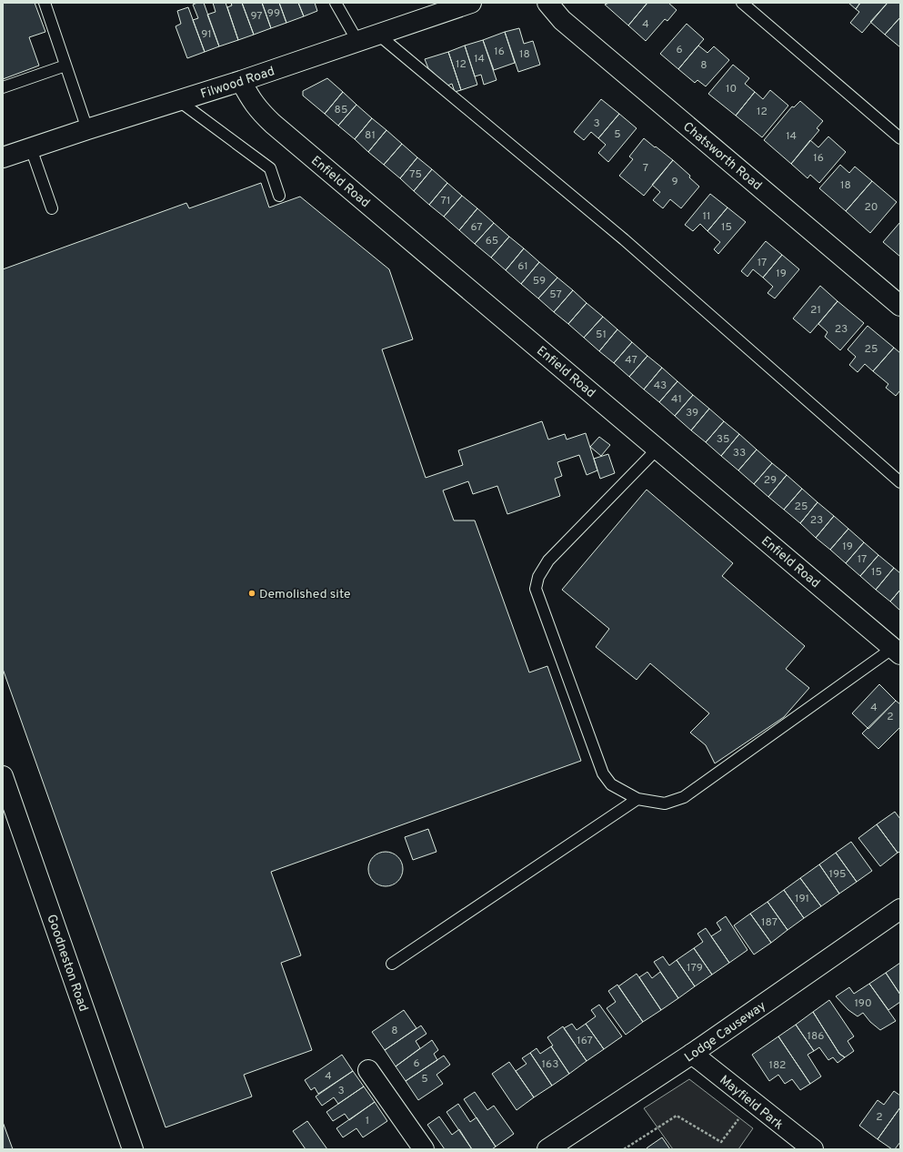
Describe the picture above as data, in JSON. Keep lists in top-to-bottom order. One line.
{"streets":{"street":["Filwood Road","Chatsworth Road","Enfield Road","Goodneston Road","Lodge Causeway","Mayfield Park"]},"crossings":[["Filwood Road","Enfield Road"],["Lodge Causeway","Mayfield Park"]],"places":["Demolished site"],"house_numbers":["99","97","4","91","6","16","18","14","12","8","10","85","12","3","5","81","14","16","7","75","9","18","71","20","11","67","15","65","17","61","19","59","57","21","23","51","25","47","43","41","39","35","33","29","25","23","19","17","15","4","2","195","191","187","179","190","8","186","167","6","163","182","4","5","3","2","1"]}
